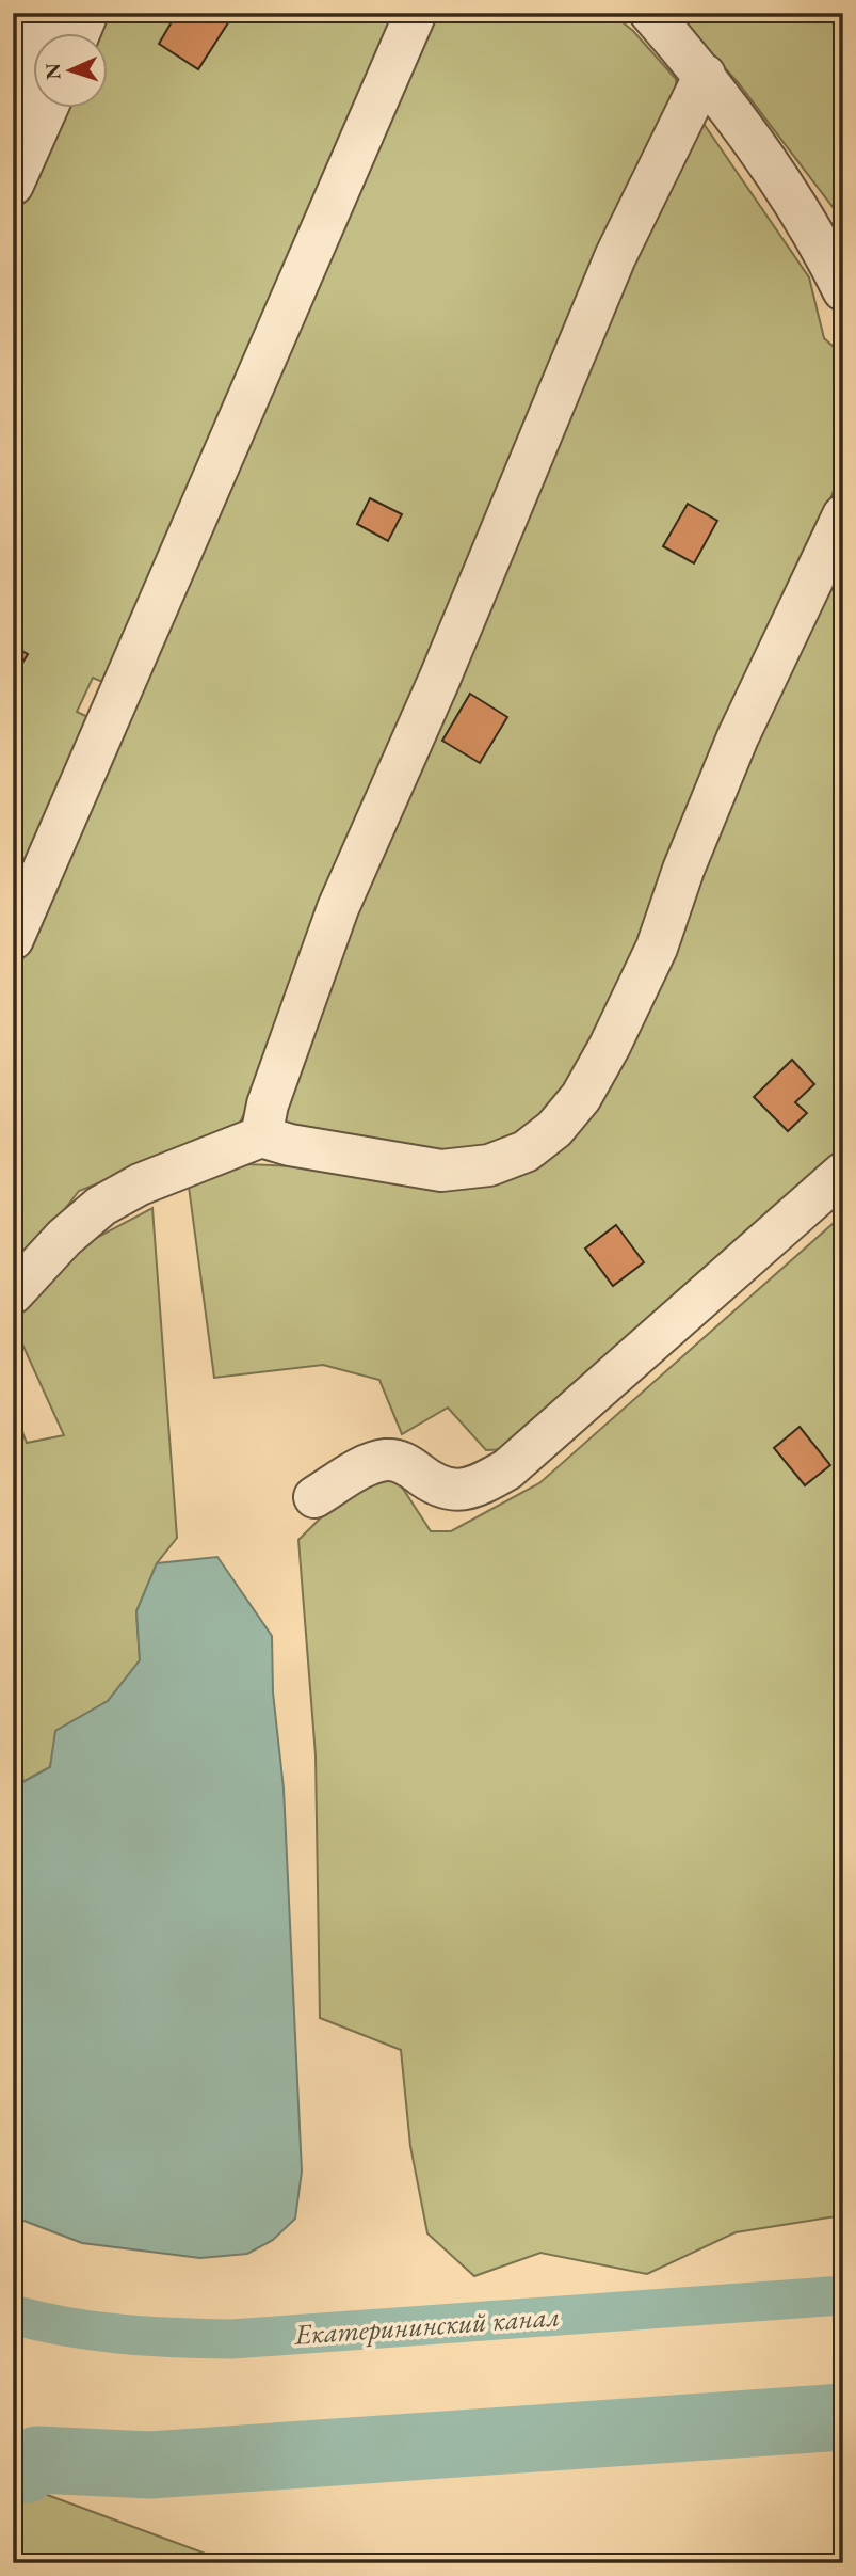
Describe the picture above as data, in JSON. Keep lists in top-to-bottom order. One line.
{"water":["Екатерининский канал"],"north":"left"}
